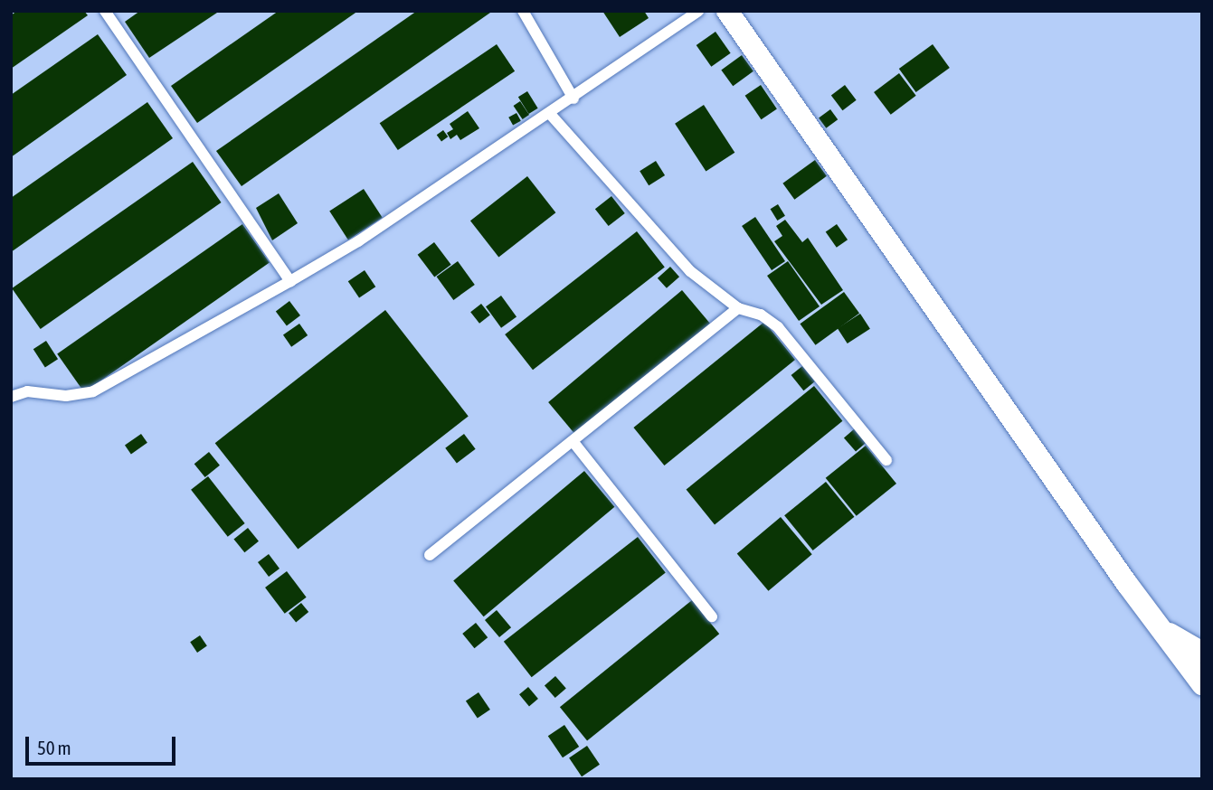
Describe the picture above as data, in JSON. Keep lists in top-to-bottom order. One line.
{"scale_bar":"50 m"}
